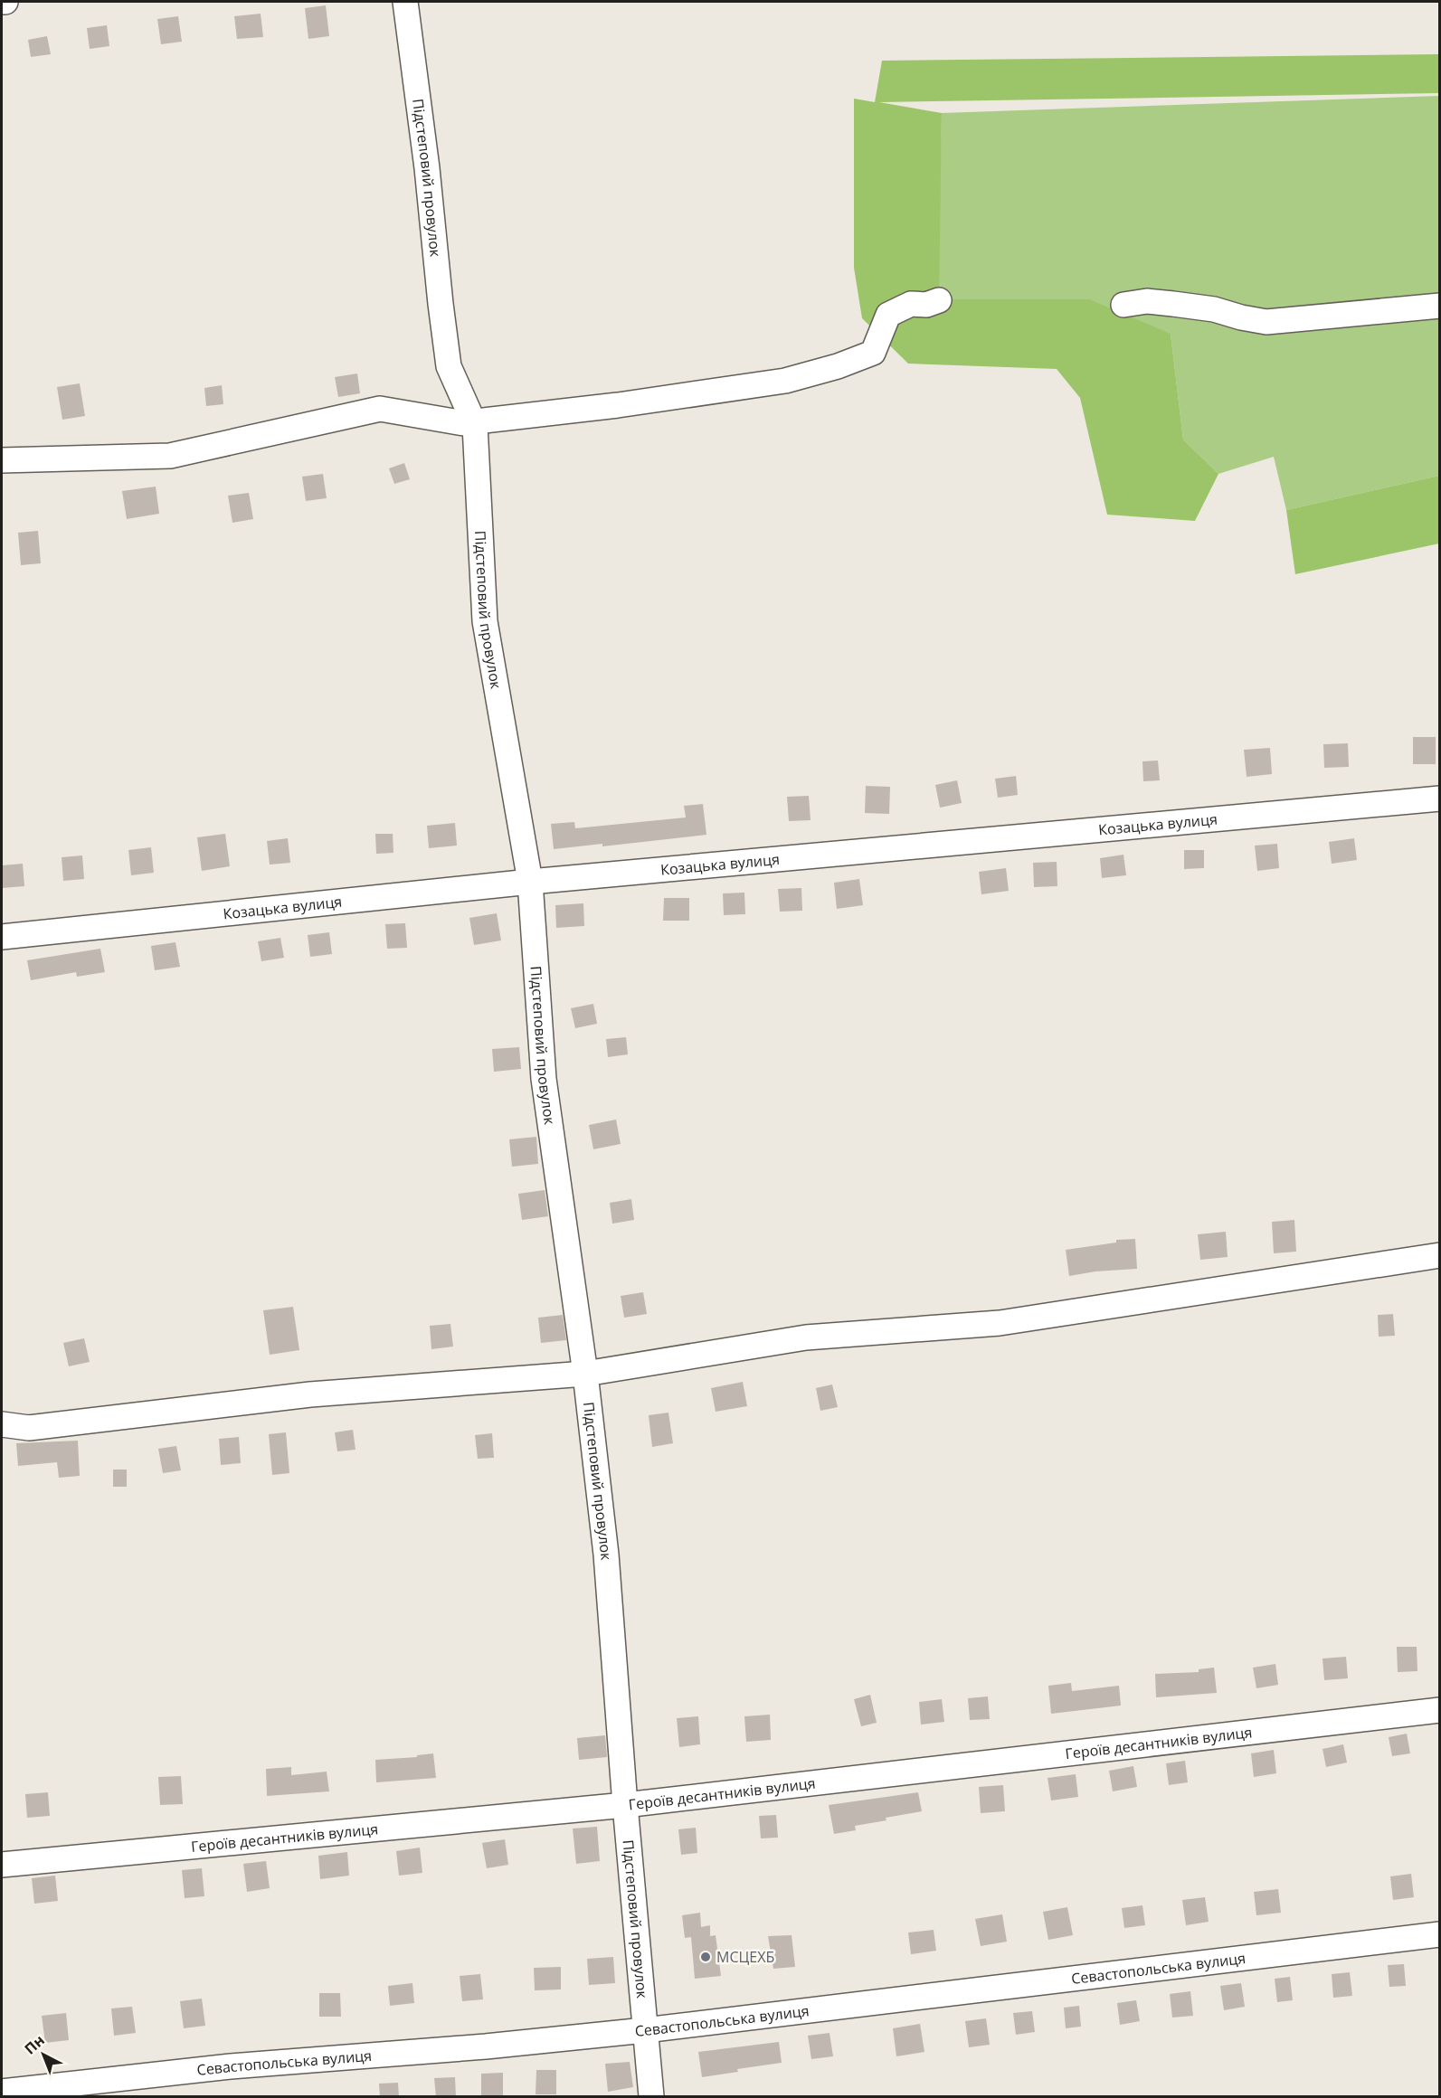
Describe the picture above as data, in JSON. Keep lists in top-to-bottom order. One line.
{"streets":{"street":["Підстеповий провулок","Козацька вулиця","Героїв десантників вулиця","Севастопольська вулиця"]},"crossings":[["Підстеповий провулок","Козацька вулиця"],["Підстеповий провулок","Героїв десантників вулиця"],["Підстеповий провулок","Севастопольська вулиця"]],"places":["МСЦЕХБ"],"north":"top left"}
